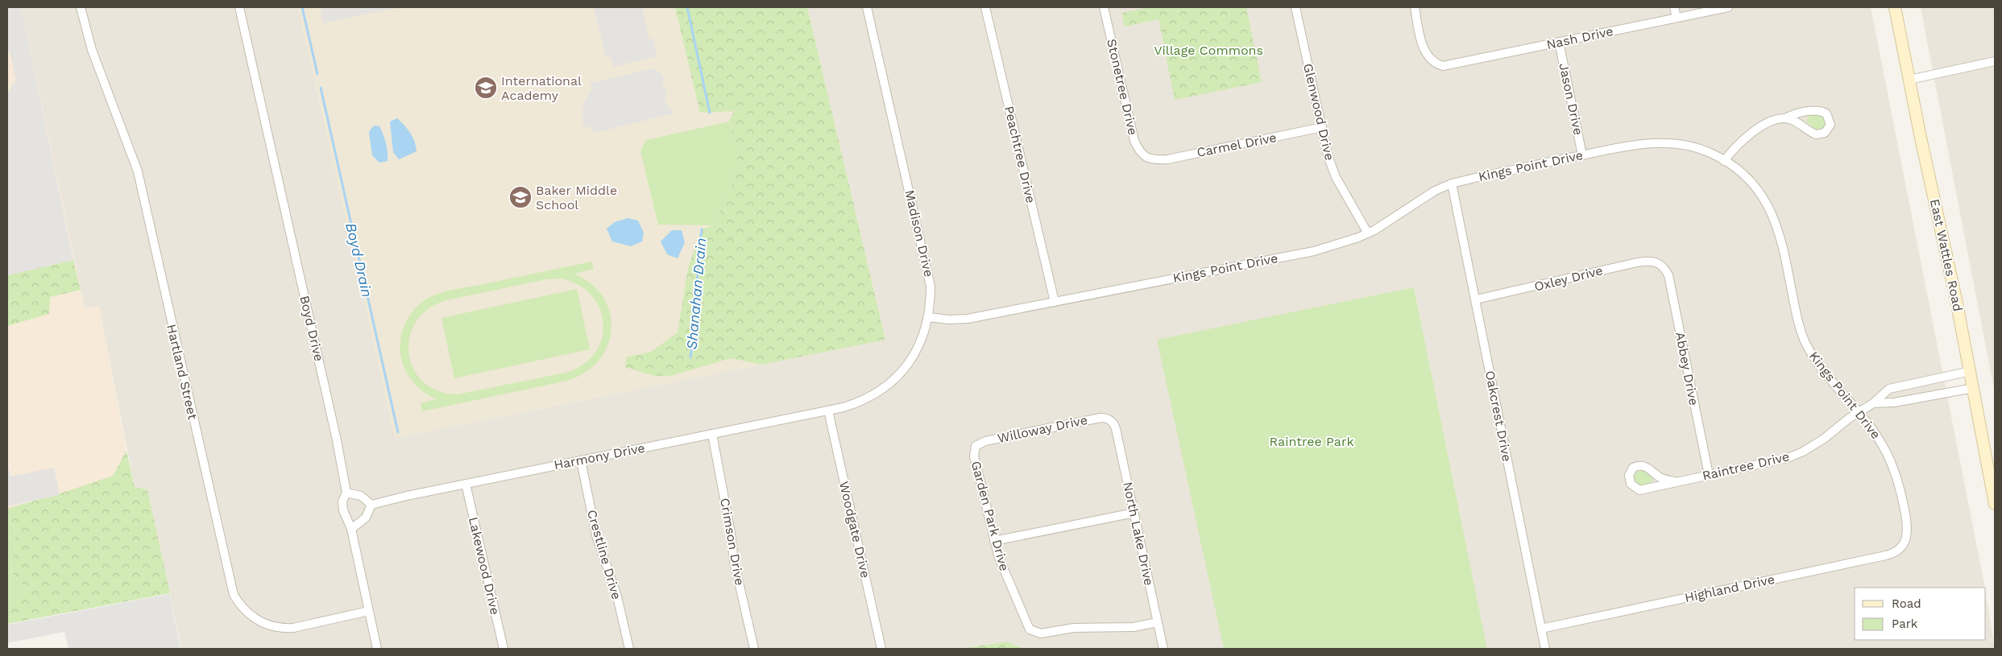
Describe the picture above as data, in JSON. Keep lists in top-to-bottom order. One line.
{"streets":{"main road":["East Wattles Road"],"street":["Nash Drive","Stonetree Drive","Jason Drive","Glenwood Drive","Carmel Drive","Peachtree Drive","Kings Point Drive","Madison Drive","Oxley Drive","Boyd Drive","Abbey Drive","Hartland Street","Oakcrest Drive","Willoway Drive","Harmony Drive","Raintree Drive","Garden Park Drive","Woodgate Drive","North Lake Drive","Crimson Drive","Crestline Drive","Lakewood Drive","Highland Drive"]},"crossings":[["Nash Drive","Jason Drive"],["Stonetree Drive","Carmel Drive"],["Jason Drive","Kings Point Drive"],["Glenwood Drive","Carmel Drive"],["Glenwood Drive","Kings Point Drive"],["Peachtree Drive","Kings Point Drive"],["Kings Point Drive","Madison Drive"],["Kings Point Drive","Oakcrest Drive"],["Kings Point Drive","Raintree Drive"],["Kings Point Drive","Highland Drive"],["Madison Drive","Harmony Drive"],["Madison Drive","Woodgate Drive"],["East Wattles Road","Raintree Drive"],["Oxley Drive","Abbey Drive"],["Oxley Drive","Oakcrest Drive"],["Boyd Drive","Hartland Street"],["Abbey Drive","Raintree Drive"],["Oakcrest Drive","Highland Drive"],["Willoway Drive","Garden Park Drive"],["Willoway Drive","North Lake Drive"],["Harmony Drive","Woodgate Drive"],["Harmony Drive","Crimson Drive"],["Harmony Drive","Crestline Drive"],["Harmony Drive","Lakewood Drive"],["Garden Park Drive","North Lake Drive"]],"water":["Boyd Drain","Shanahan Drain"],"parks":["Village Commons","Raintree Park"],"places":{"school or university":["International Academy","Baker Middle School"]},"legend":["Road","Park"]}
